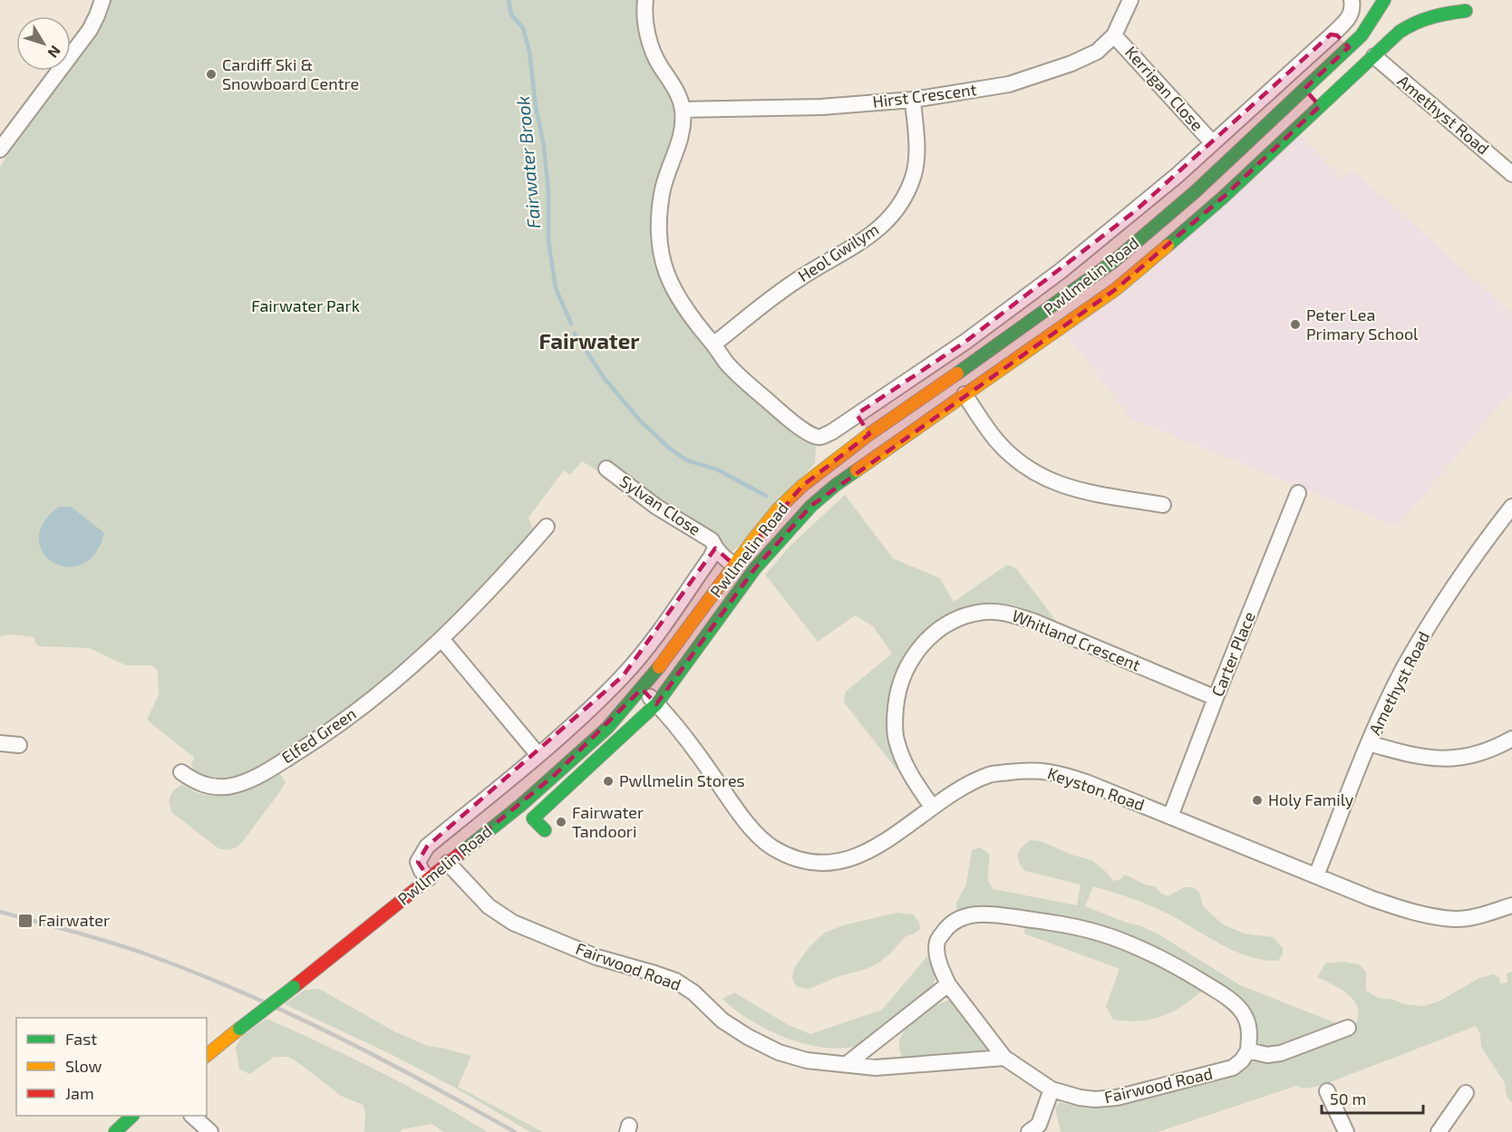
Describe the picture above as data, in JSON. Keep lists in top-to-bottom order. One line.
{"streets":{"street":["Kerrigan Close","Hirst Crescent","Amethyst Road","Heol Gwilym","Pwllmelin Road","Sylvan Close","Whitland Crescent","Carter Place","Elfed Green","Keyston Road","Fairwood Road"]},"crossings":[["Kerrigan Close","Hirst Crescent"],["Kerrigan Close","Pwllmelin Road"],["Hirst Crescent","Heol Gwilym"],["Hirst Crescent","Pwllmelin Road"],["Amethyst Road","Pwllmelin Road"],["Amethyst Road","Keyston Road"],["Heol Gwilym","Pwllmelin Road"],["Pwllmelin Road","Sylvan Close"],["Pwllmelin Road","Keyston Road"],["Pwllmelin Road","Fairwood Road"],["Whitland Crescent","Carter Place"],["Whitland Crescent","Keyston Road"],["Carter Place","Keyston Road"]],"districts":["Fairwater"],"water":["Fairwater Brook"],"parks":["Fairwater Park"],"places":{"other":["Cardiff Ski & Snowboard Centre","Peter Lea Primary School","Pwllmelin Stores","Holy Family","Fairwater Tandoori"],"transit":["Fairwater"]},"legend":["Fast","Slow","Jam"],"scale_bar":"50 m","north":"bottom right"}
